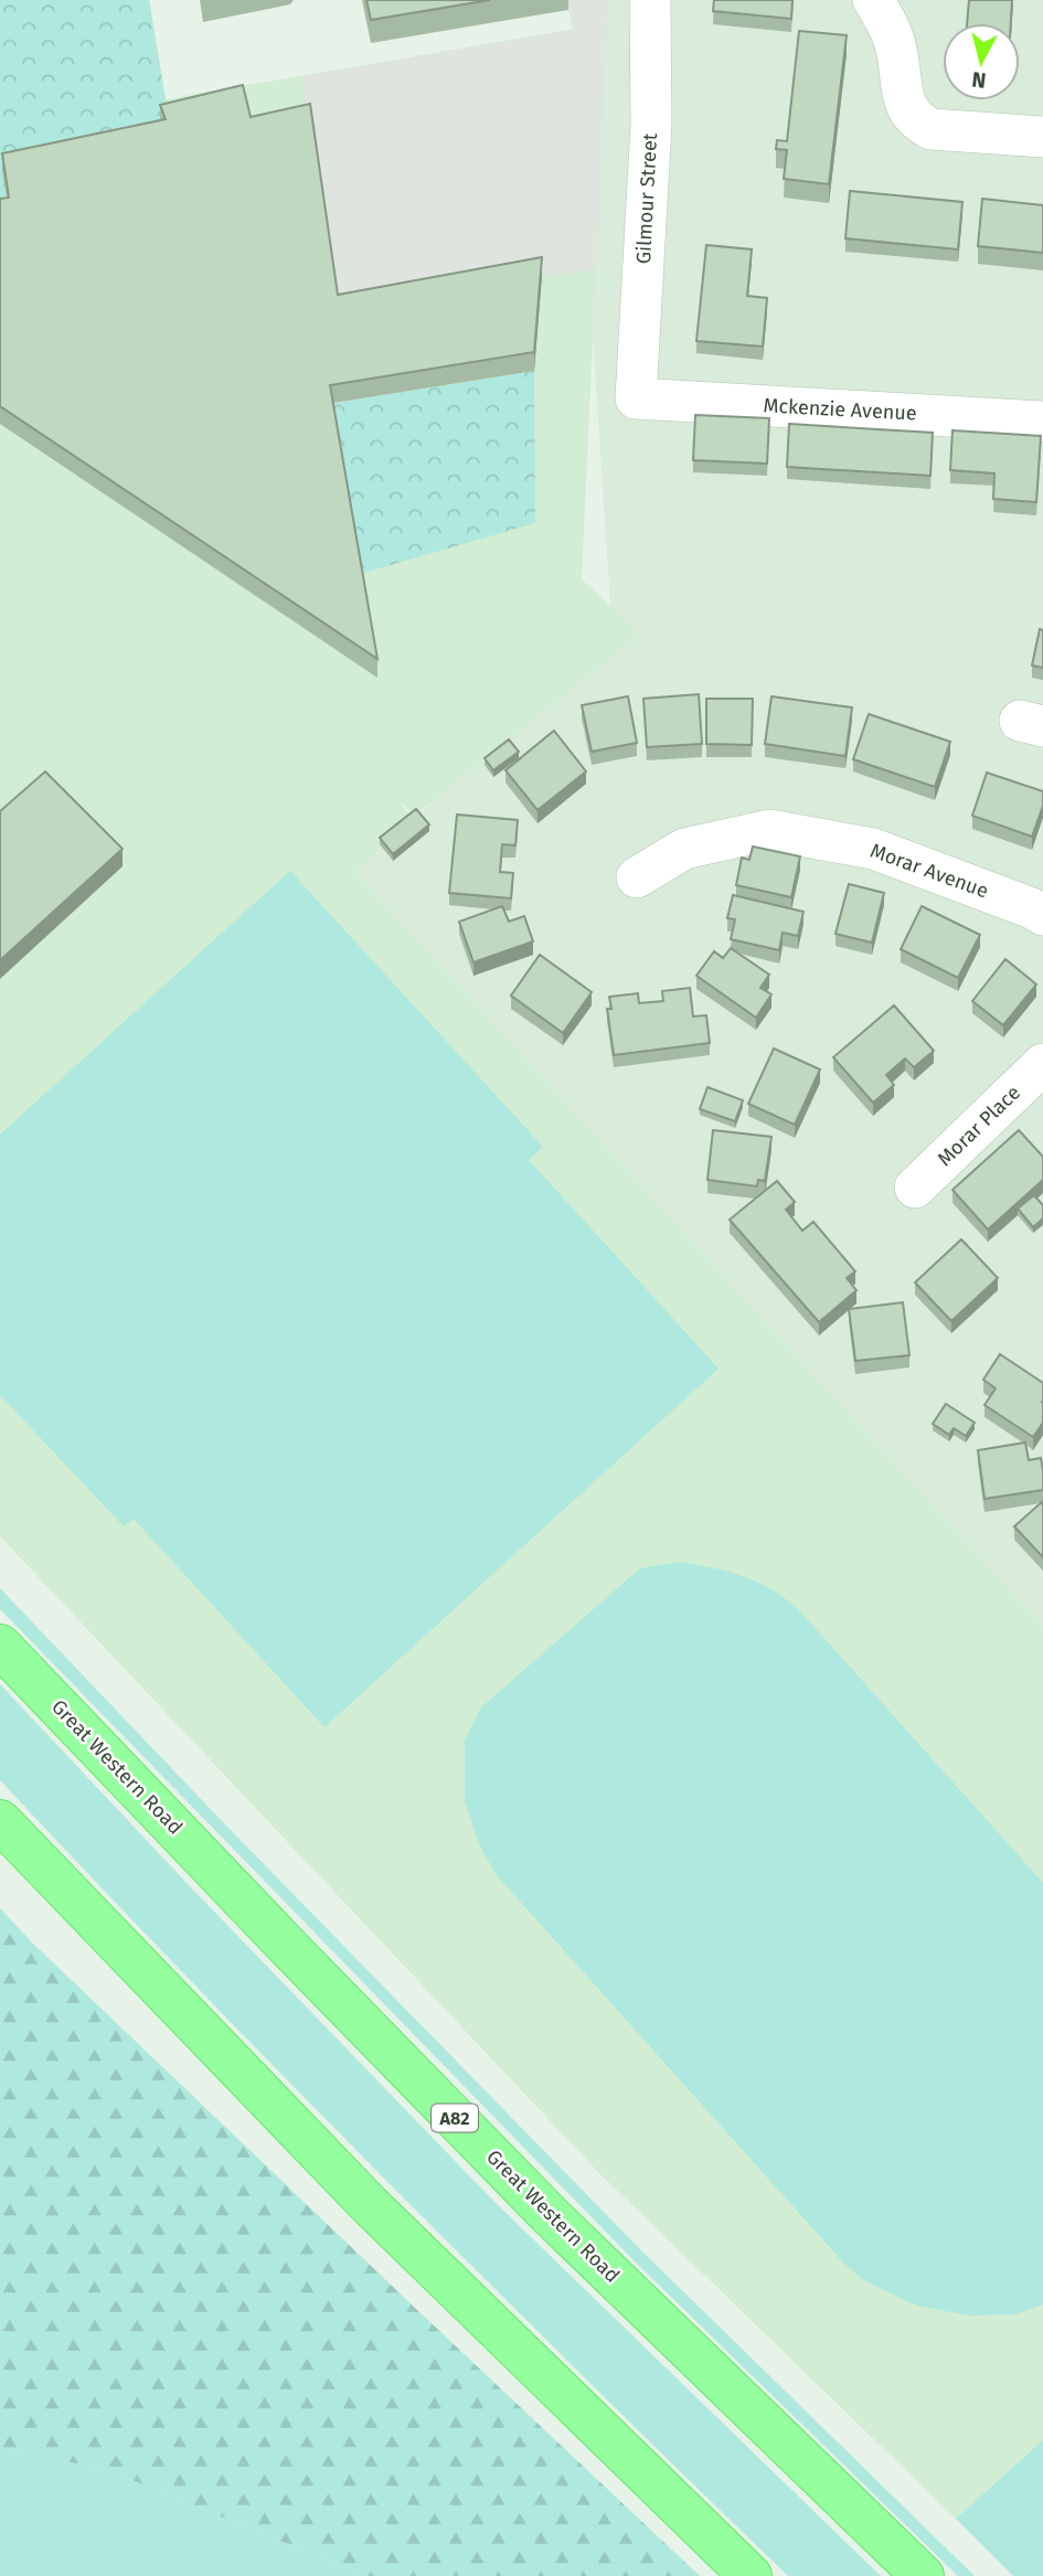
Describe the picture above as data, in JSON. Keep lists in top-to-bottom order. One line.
{"streets":{"main road":["Great Western Road","A82"],"street":["Gilmour Street","Mckenzie Avenue","Morar Avenue","Morar Place"]},"crossings":[["Gilmour Street","Mckenzie Avenue"]],"north":"bottom"}
